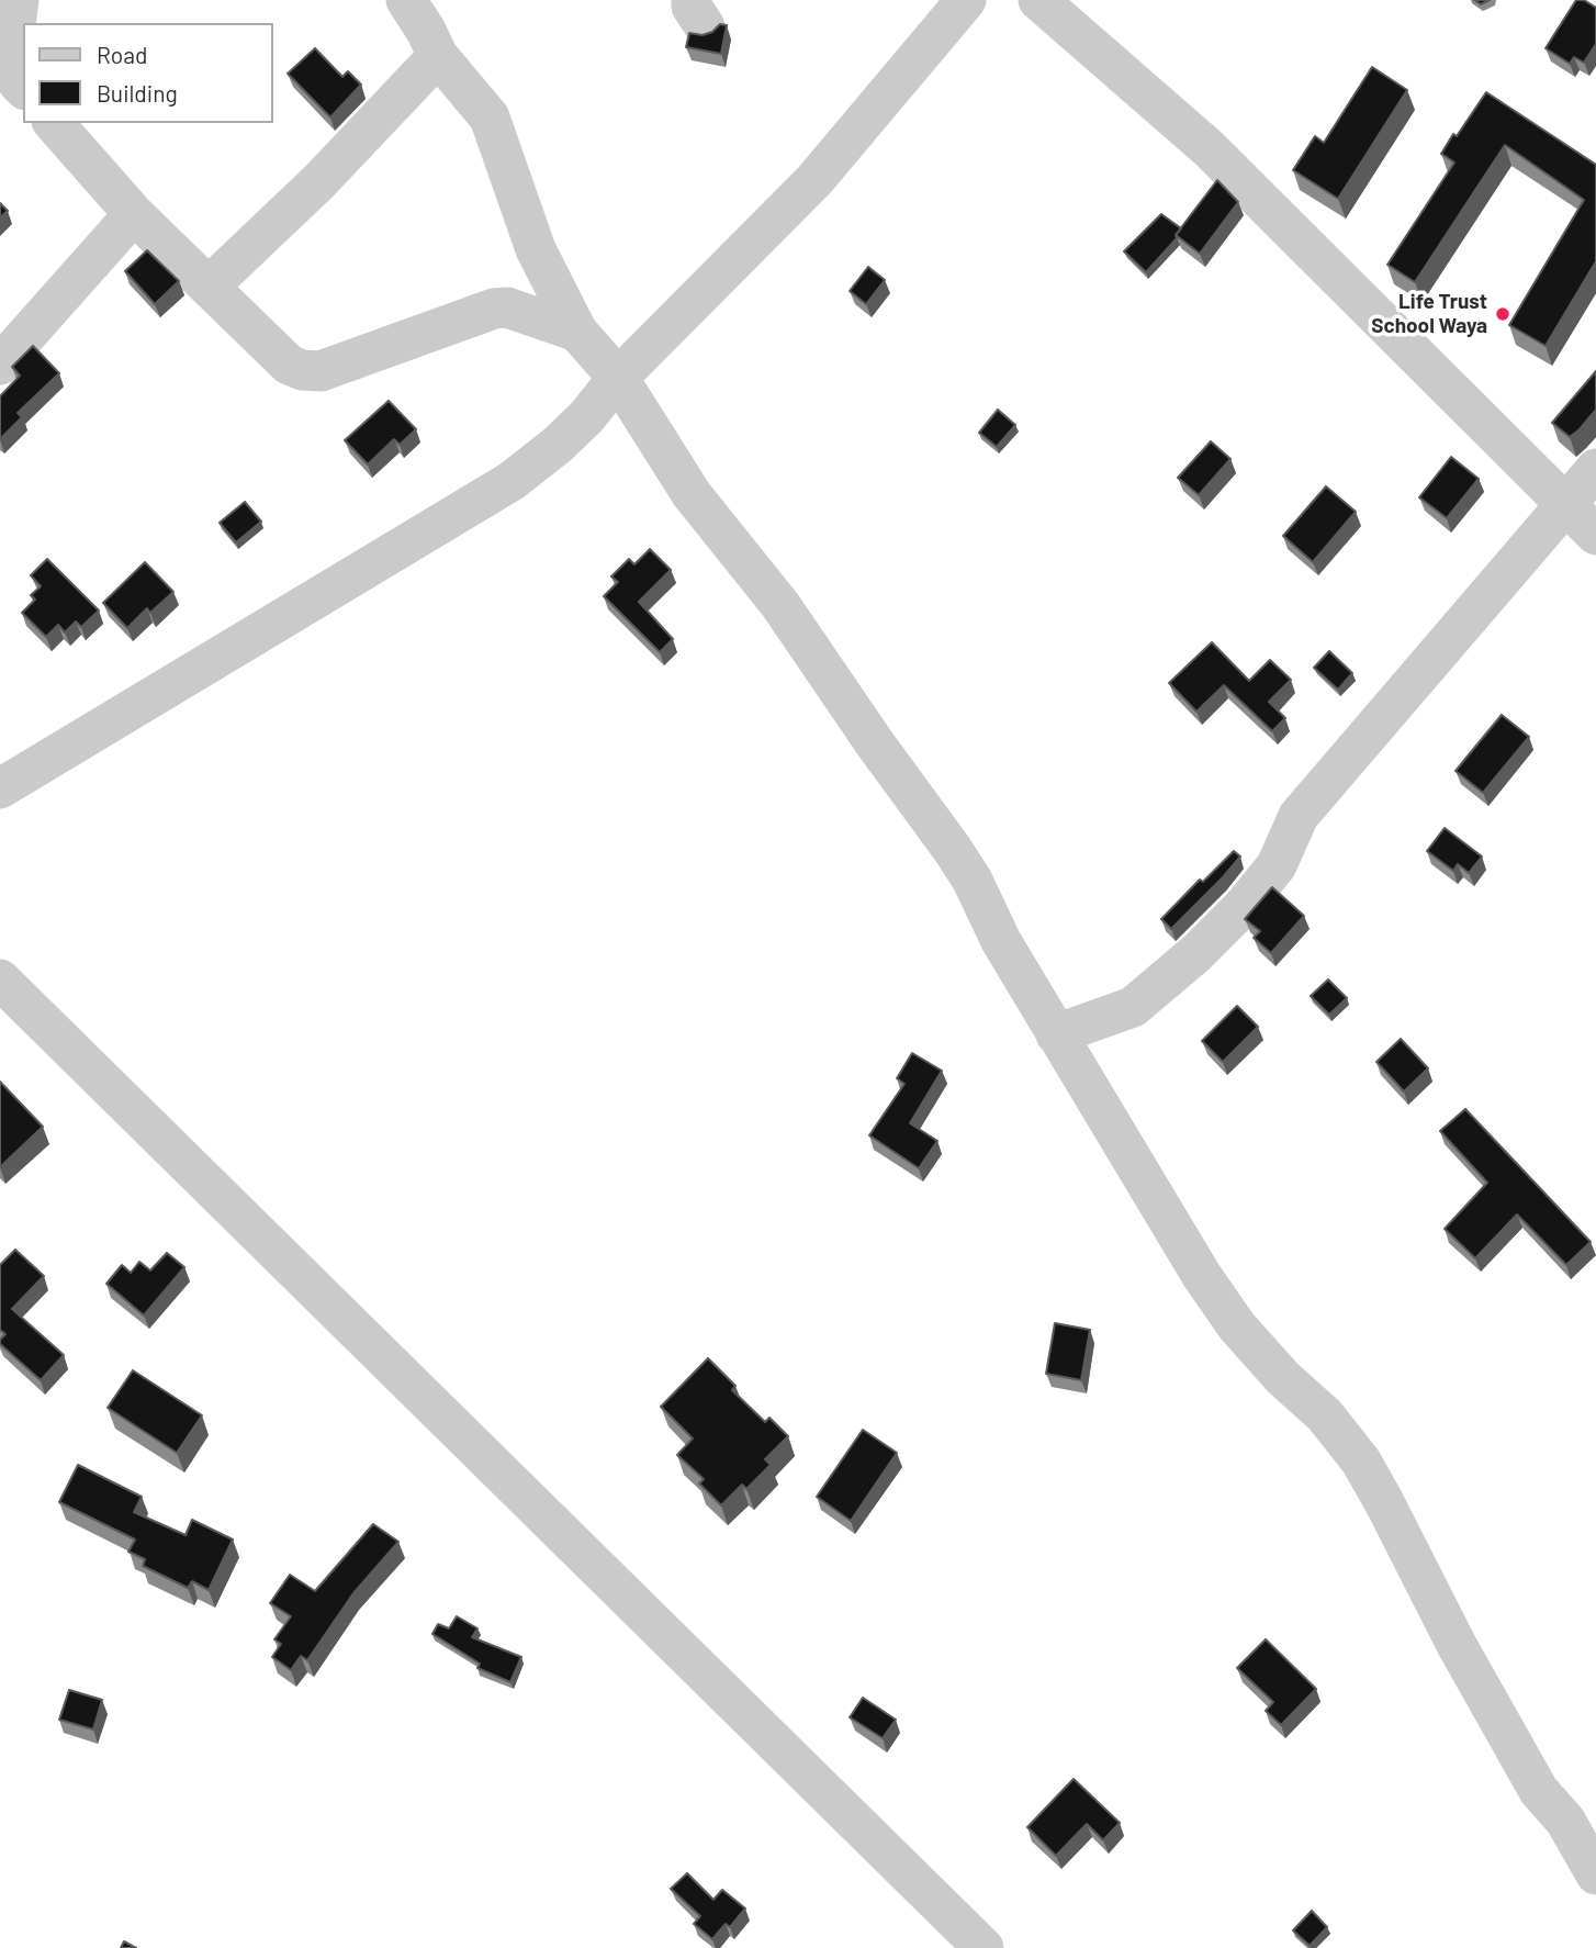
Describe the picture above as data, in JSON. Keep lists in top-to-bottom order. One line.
{"places":["Life Trust School Waya"],"legend":["Road","Building"]}
